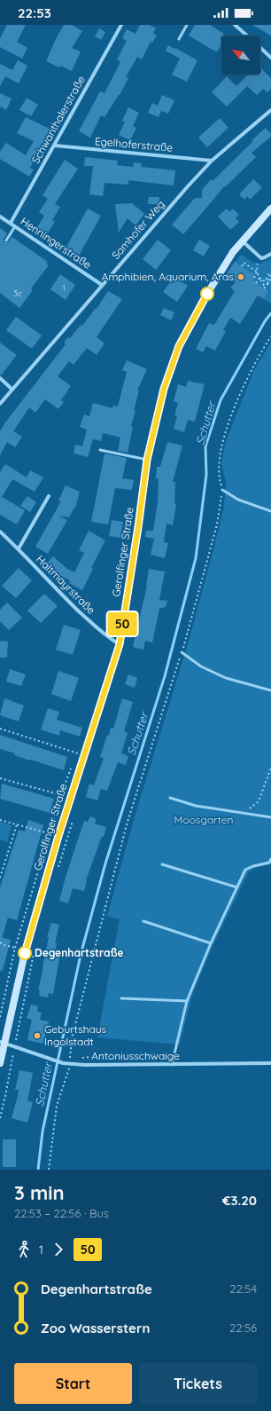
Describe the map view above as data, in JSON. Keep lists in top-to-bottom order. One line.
{"streets":{"street":["Schwanthalerstraße","Egelhoferstraße","Samhofer Weg","Henningerstraße","Gerolfinger Straße","Haltmayrstraße","Antoniusschwaige"]},"crossings":[["Schwanthalerstraße","Egelhoferstraße"],["Schwanthalerstraße","Henningerstraße"],["Egelhoferstraße","Samhofer Weg"],["Samhofer Weg","Henningerstraße"],["Gerolfinger Straße","Haltmayrstraße"],["Gerolfinger Straße","Antoniusschwaige"]],"water":["Schutter"],"parks":["Moosgarten"],"places":["Amphibien, Aquarium, Aras","Degenhartstraße","Geburtshaus Ingolstadt"],"lines":["bus line 50"],"house_numbers":["1","3c"],"north":"top left","page":{"status":"22:53","on_map":"50","heading":["3 min","22:53 – 22:56 · Bus","€3.20"],"legs":["1","50"],"list":[{"name":"Degenhartstraße","value":"22:54"},{"name":"Zoo Wasserstern","value":"22:56"}],"buttons":["Start","Tickets"]}}
